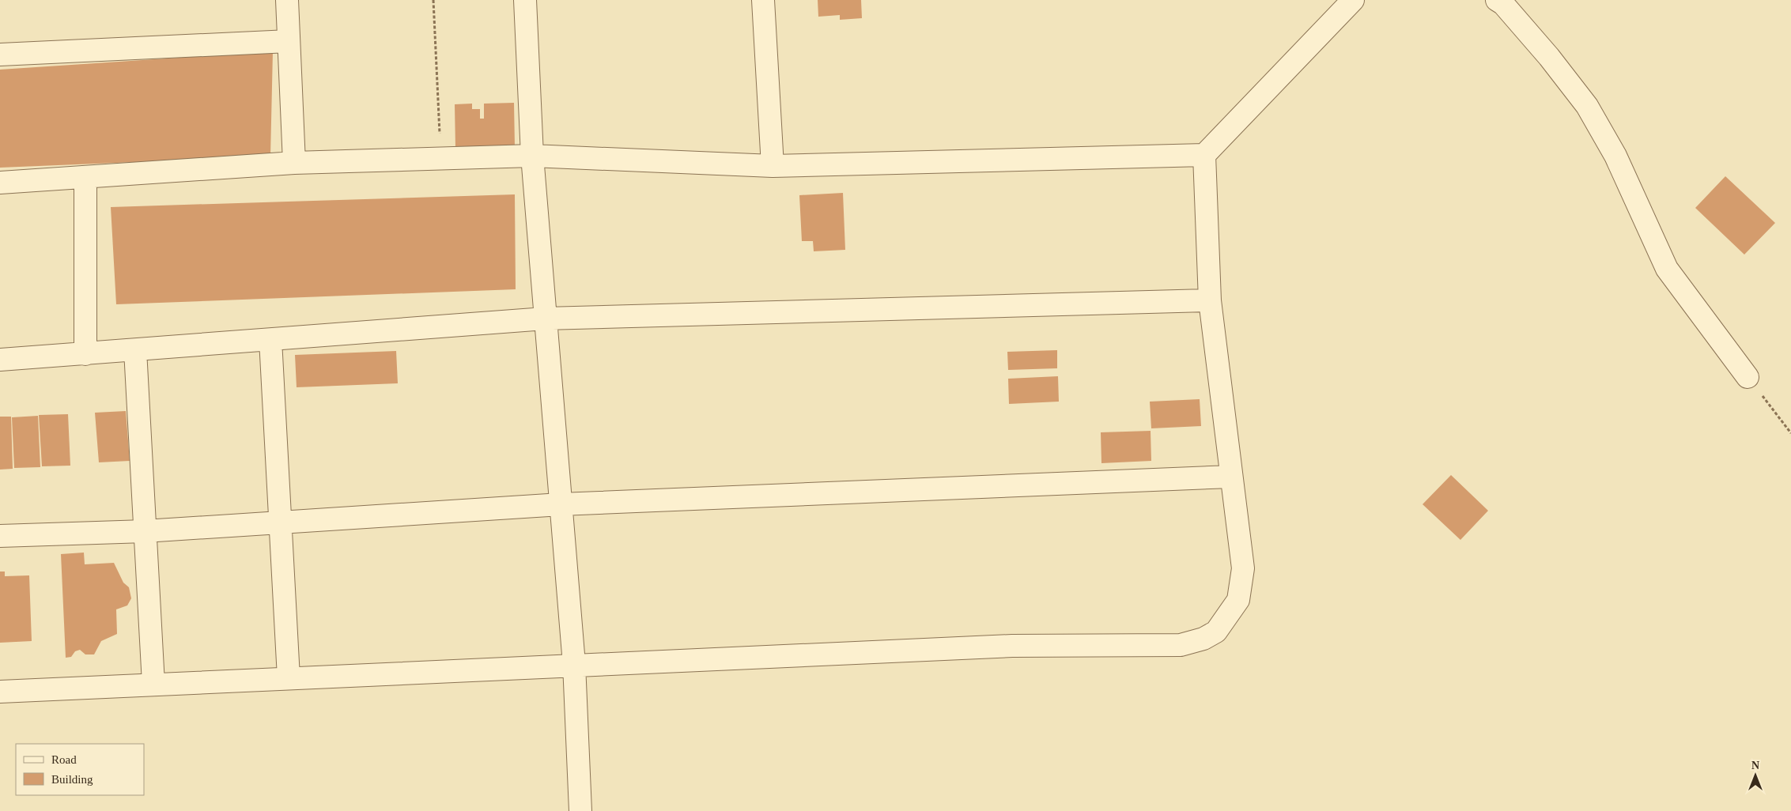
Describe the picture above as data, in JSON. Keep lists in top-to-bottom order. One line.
{"legend":["Road","Building"],"north":"top"}
